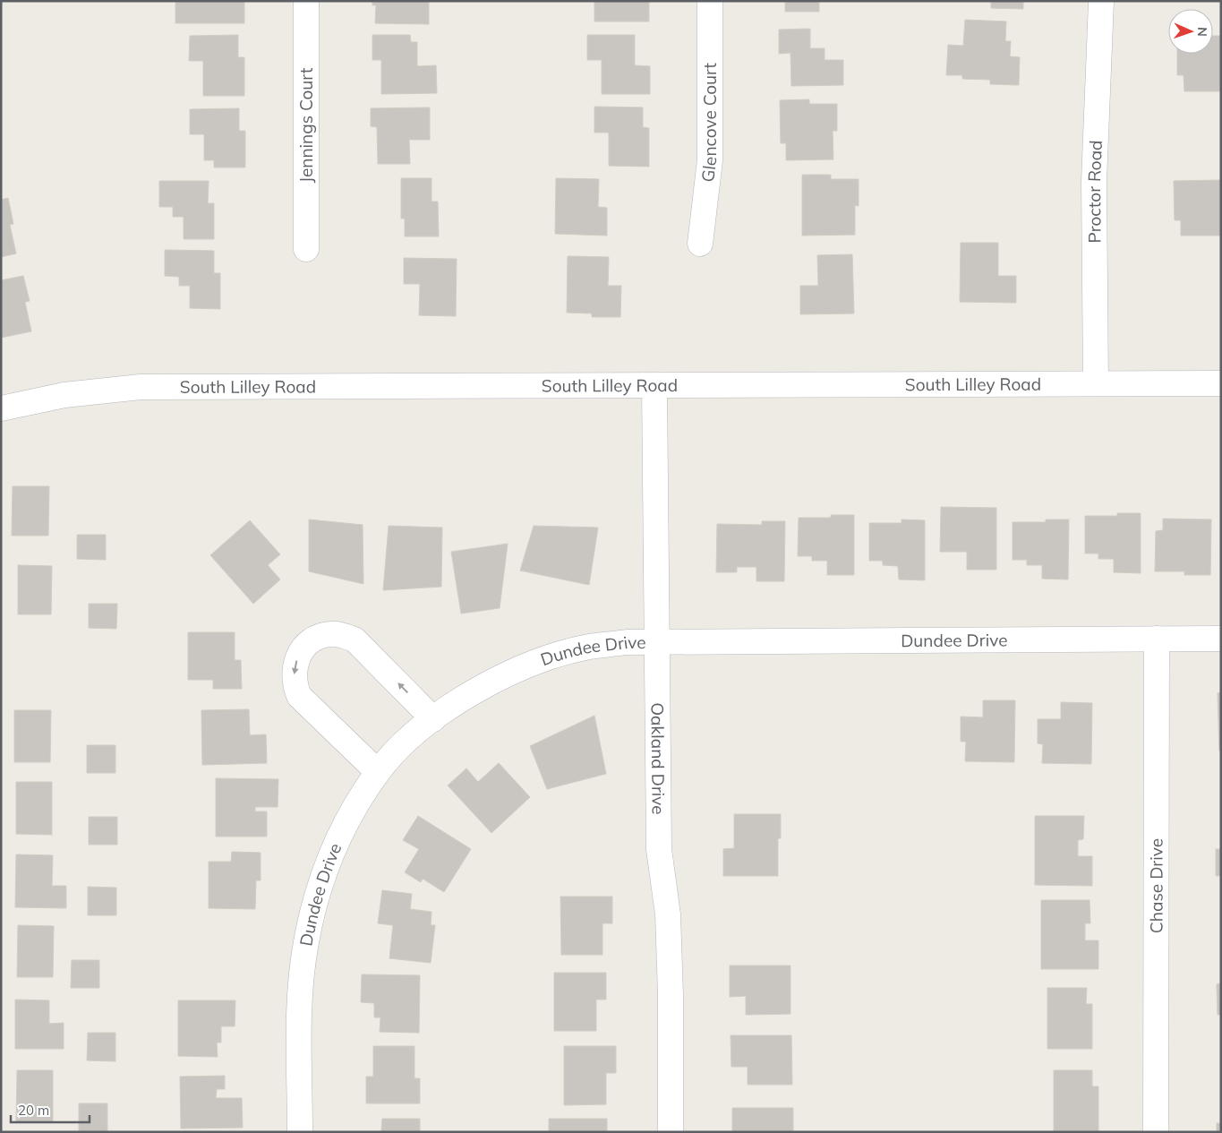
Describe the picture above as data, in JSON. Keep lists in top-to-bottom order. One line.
{"streets":{"street":["Glencove Court","Jennings Court","Proctor Road","South Lilley Road","Dundee Drive","Oakland Drive","Chase Drive"]},"crossings":[["Proctor Road","South Lilley Road"],["South Lilley Road","Oakland Drive"],["Dundee Drive","Oakland Drive"],["Dundee Drive","Chase Drive"]],"scale_bar":"20 m","north":"right"}
